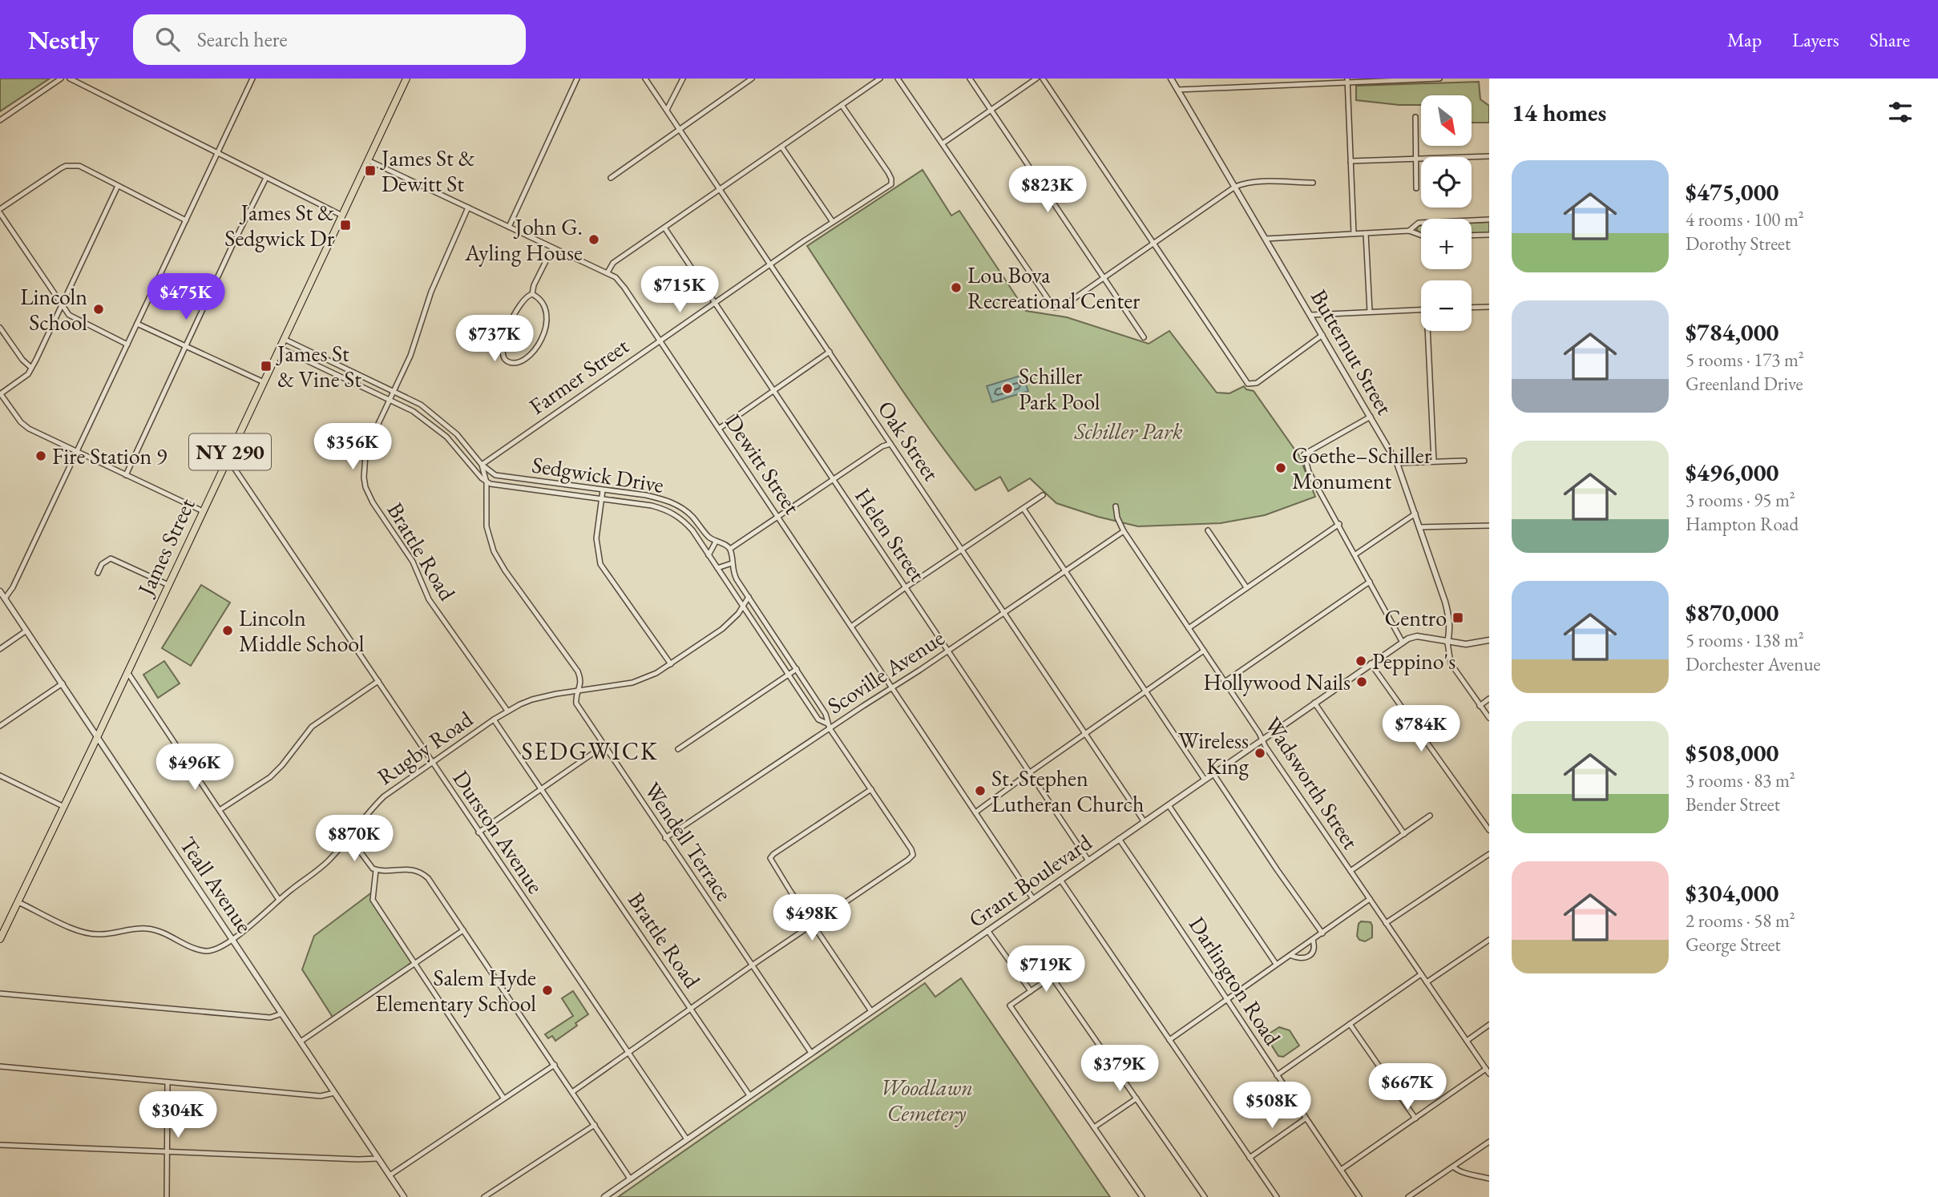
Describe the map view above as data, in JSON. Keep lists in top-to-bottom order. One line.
{"streets":{"main road":["NY 290","James Street"],"street":["Butternut Street","Farmer Street","Oak Street","Dewitt Street","Sedgwick Drive","Helen Street","Brattle Road","Scoville Avenue","Rugby Road","Wadsworth Street","Durston Avenue","Wendell Terrace","Grant Boulevard","Teall Avenue","Darlington Road"]},"crossings":[["Butternut Street","Grant Boulevard"],["Farmer Street","Oak Street"],["Farmer Street","Dewitt Street"],["Farmer Street","Sedgwick Drive"],["Farmer Street","Helen Street"],["Farmer Street","Wendell Terrace"],["Oak Street","Scoville Avenue"],["Oak Street","Grant Boulevard"],["Dewitt Street","James Street"],["Dewitt Street","Brattle Road"],["Dewitt Street","Scoville Avenue"],["Dewitt Street","Grant Boulevard"],["Sedgwick Drive","James Street"],["Sedgwick Drive","Brattle Road"],["Sedgwick Drive","Scoville Avenue"],["Sedgwick Drive","Rugby Road"],["Sedgwick Drive","Wendell Terrace"],["Helen Street","Scoville Avenue"],["Helen Street","Grant Boulevard"],["James Street","Rugby Road"],["James Street","Durston Avenue"],["James Street","Teall Avenue"],["Brattle Road","Rugby Road"],["Brattle Road","Grant Boulevard"],["Scoville Avenue","Wadsworth Street"],["Scoville Avenue","Wendell Terrace"],["Rugby Road","Durston Avenue"],["Rugby Road","Wendell Terrace"],["Rugby Road","Teall Avenue"],["Wadsworth Street","Grant Boulevard"],["Durston Avenue","Grant Boulevard"],["Wendell Terrace","Grant Boulevard"],["Grant Boulevard","Darlington Road"]],"districts":["SEDGWICK"],"parks":["Schiller Park","Woodlawn Cemetery"],"places":{"transit":["James St & Dewitt St","James St & Sedgwick Dr","James St & Vine St","Centro"],"other":["John G. Ayling House","Lou Bova Recreational Center","Lincoln School","Schiller Park Pool","Fire Station 9","Goethe–Schiller Monument","Lincoln Middle School","Peppino's","Hollywood Nails","Wireless King","St. Stephen Lutheran Church","Salem Hyde Elementary School"]},"north":"bottom right","page":{"header":"Nestly","search":"Search here","nav":["Map","Layers","Share"],"heading":"14 homes","map_buttons":["+","−"],"list":[{"name":"$475,000","note":"4 rooms · 100 m² · Dorothy Street"},{"name":"$784,000","note":"5 rooms · 173 m² · Greenland Drive"},{"name":"$496,000","note":"3 rooms · 95 m² · Hampton Road"},{"name":"$870,000","note":"5 rooms · 138 m² · Dorchester Avenue"},{"name":"$508,000","note":"3 rooms · 83 m² · Bender Street"},{"name":"$304,000","note":"2 rooms · 58 m² · George Street"}],"price":["$823K","$715K","$475K","$737K","$356K","$784K","$496K","$870K","$498K","$719K","$379K","$667K","$508K","$304K"]}}
